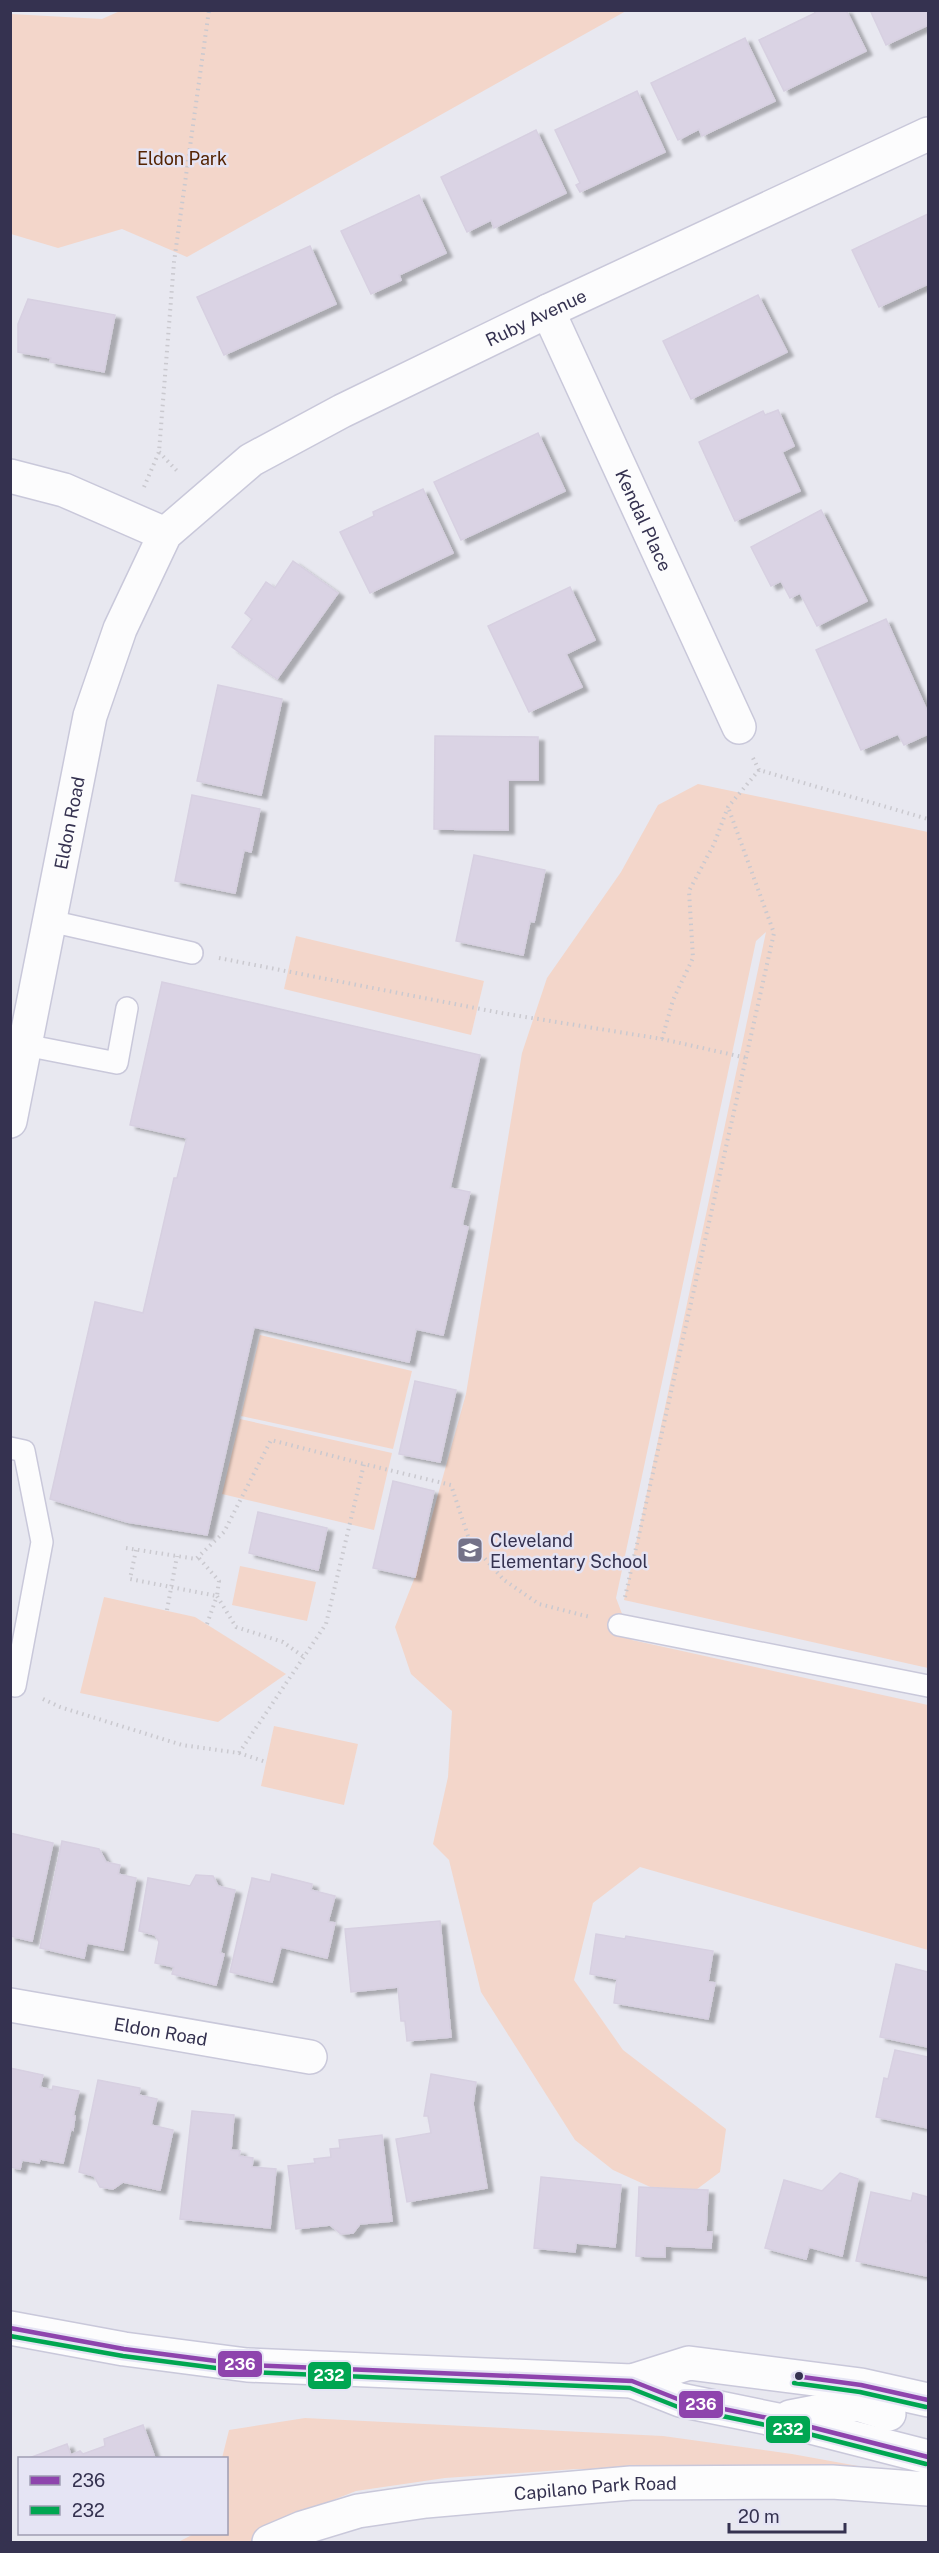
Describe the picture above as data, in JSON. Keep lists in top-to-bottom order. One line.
{"streets":{"street":["Ruby Avenue","Kendal Place","Eldon Road","Capilano Park Road"]},"crossings":[["Ruby Avenue","Kendal Place"],["Ruby Avenue","Eldon Road"]],"parks":["Eldon Park"],"places":{"school or university":["Cleveland Elementary School"]},"lines":["transit line 236","transit line 232"],"legend":["236","232"],"scale_bar":"20 m"}
